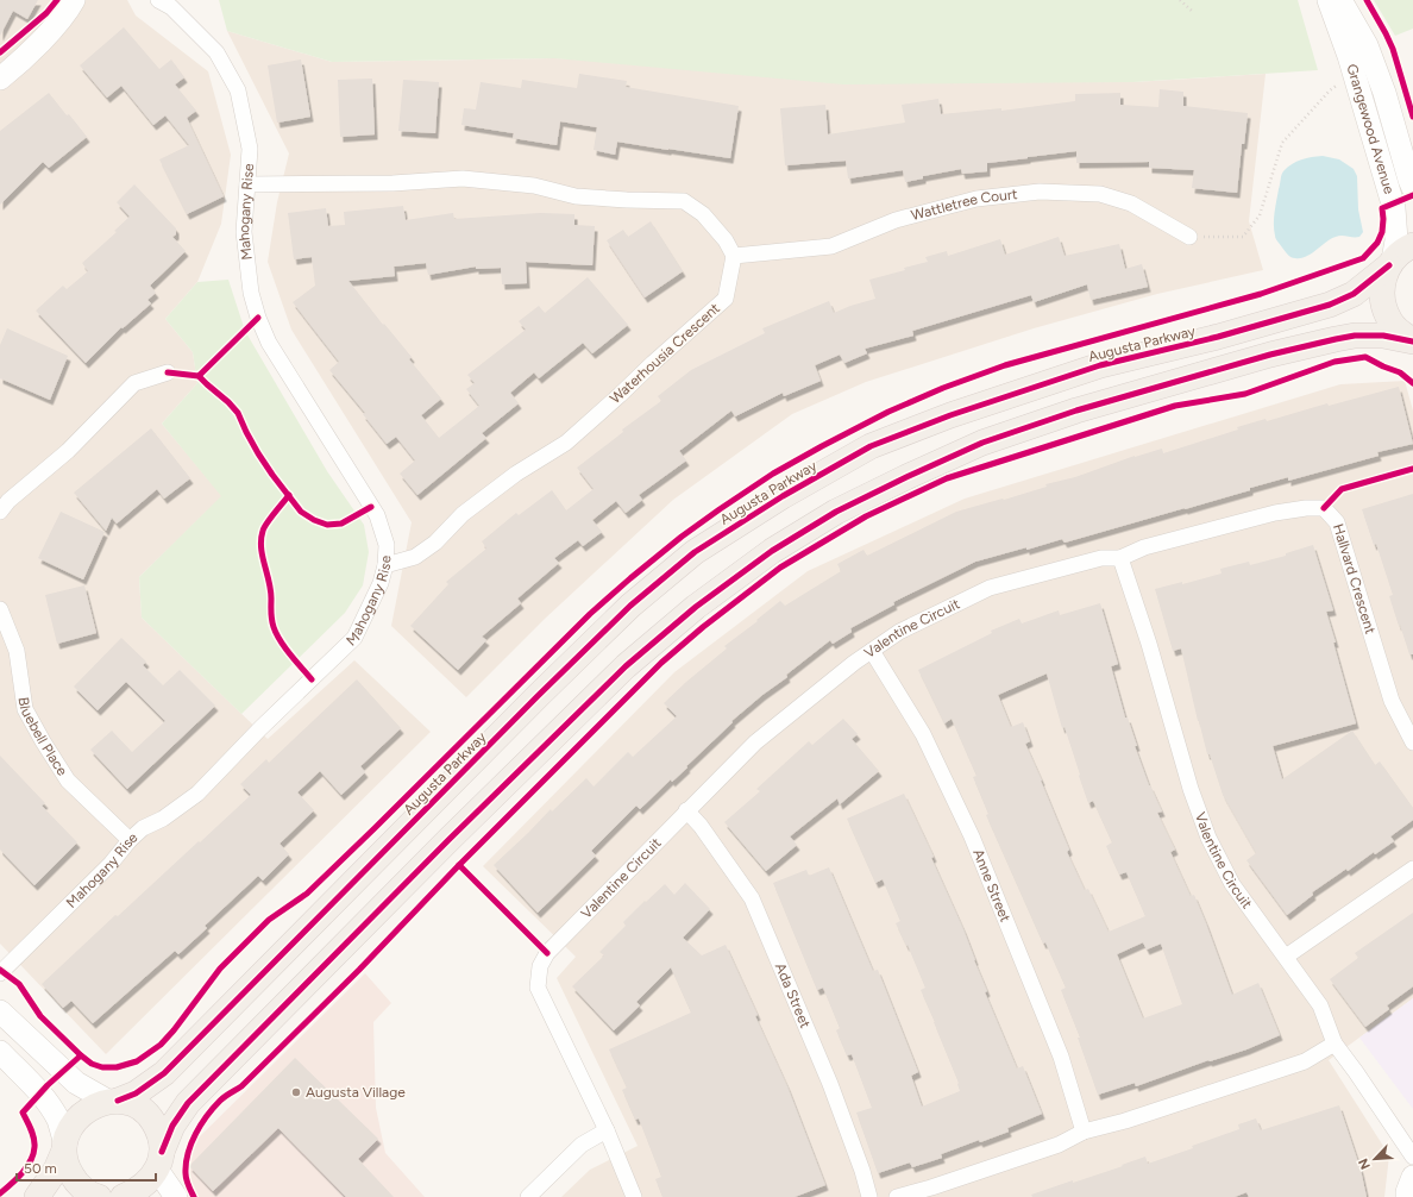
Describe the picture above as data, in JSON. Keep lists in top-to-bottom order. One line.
{"streets":{"main road":["Augusta Parkway"],"street":["Grangewood Avenue","Wattletree Court","Mahogany Rise","Waterhousia Crescent","Hallvard Crescent","Valentine Circuit","Bluebell Place","Anne Street","Ada Street"]},"crossings":[["Grangewood Avenue","Augusta Parkway"],["Wattletree Court","Waterhousia Crescent"],["Mahogany Rise","Waterhousia Crescent"],["Mahogany Rise","Bluebell Place"],["Hallvard Crescent","Valentine Circuit"],["Valentine Circuit","Anne Street"],["Valentine Circuit","Ada Street"]],"places":["Augusta Village"],"scale_bar":"50 m","north":"bottom left"}
